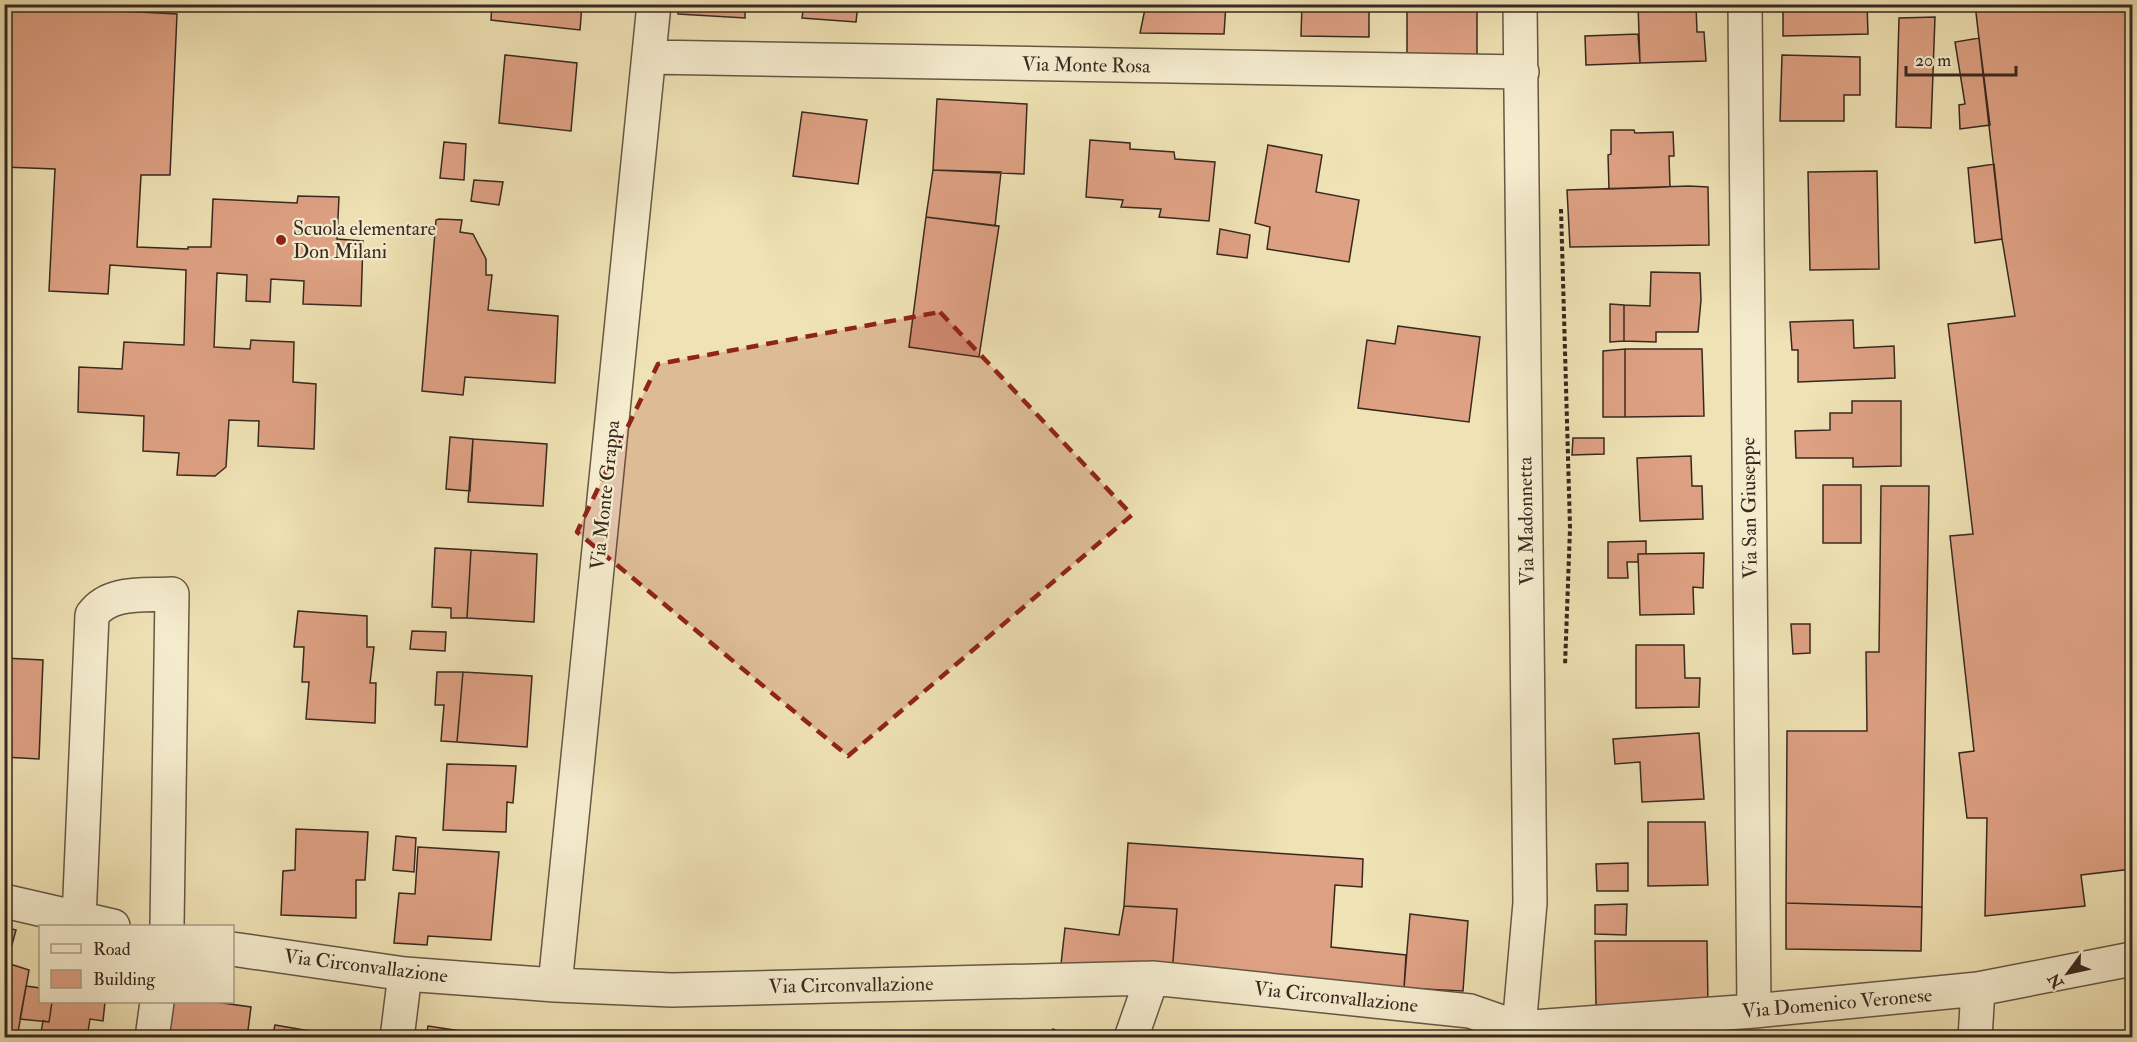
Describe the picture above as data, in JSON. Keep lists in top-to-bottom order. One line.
{"streets":{"street":["Via Monte Rosa","Via Monte Grappa","Via San Giuseppe","Via Madonnetta","Via Circonvallazione","Via Domenico Veronese"]},"crossings":[["Via Monte Rosa","Via Monte Grappa"],["Via Monte Rosa","Via Madonnetta"],["Via Monte Grappa","Via Circonvallazione"],["Via San Giuseppe","Via Domenico Veronese"],["Via Madonnetta","Via Domenico Veronese"],["Via Circonvallazione","Via Domenico Veronese"]],"places":["Scuola elementare Don Milani"],"legend":["Road","Building"],"scale_bar":"20 m","north":"bottom left"}
